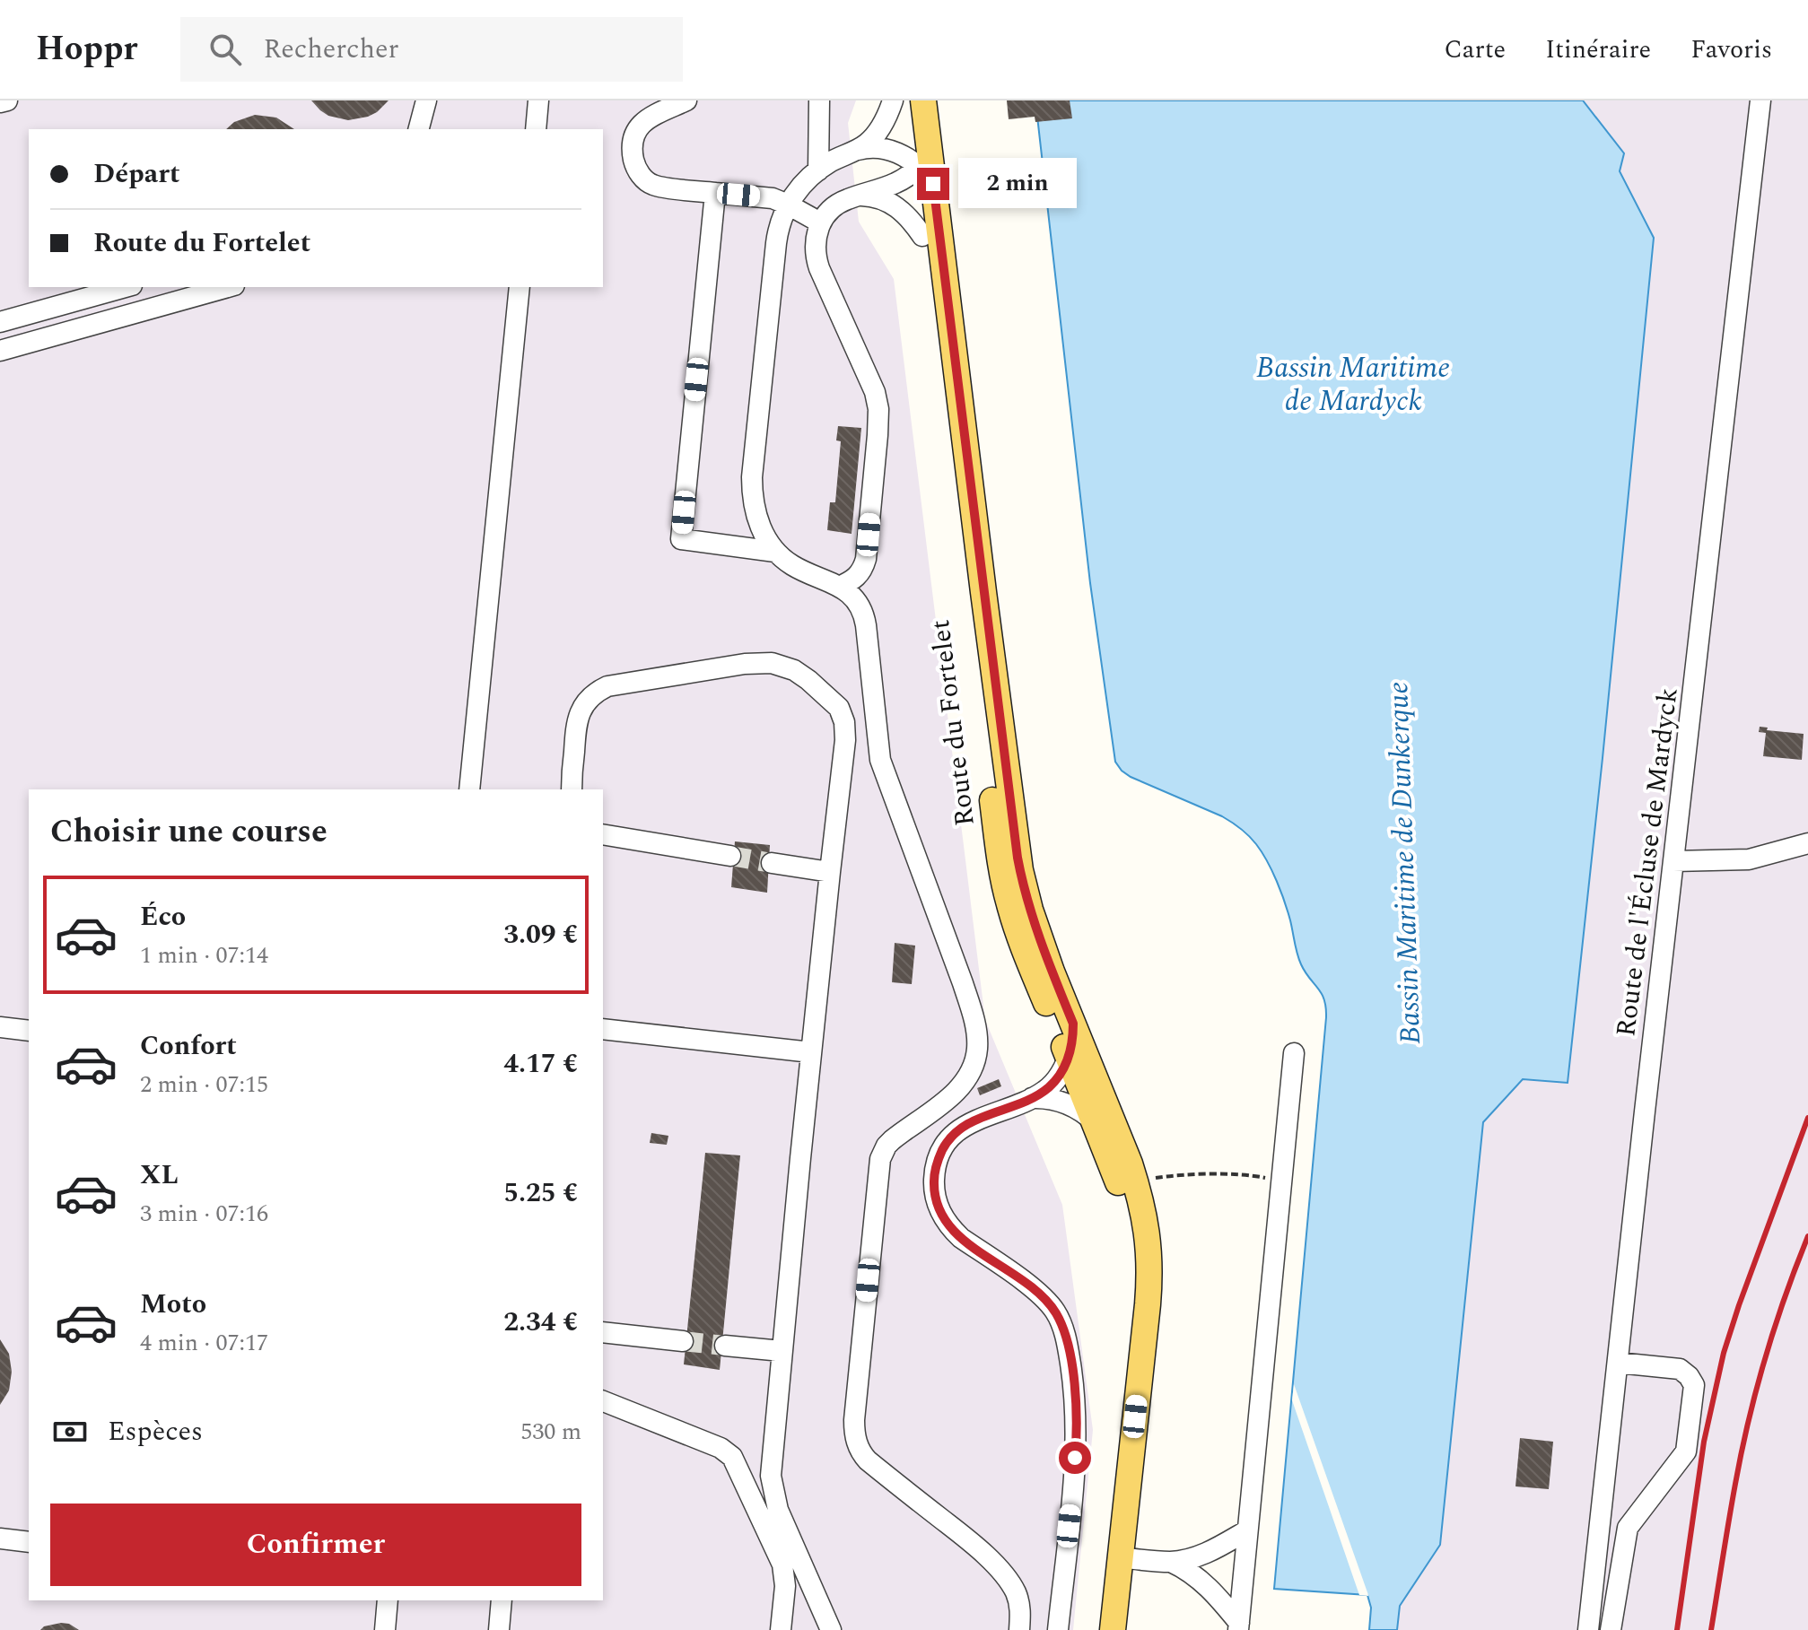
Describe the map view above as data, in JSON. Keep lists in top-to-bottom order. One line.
{"streets":{"main road":["Route du Fortelet"],"street":["Route de l'Écluse de Mardyck"]},"water":["Bassin Maritime de Mardyck","Bassin Maritime de Dunkerque"],"page":{"header":"Hoppr","search":"Rechercher","nav":["Carte","Itinéraire","Favoris"],"banner":["Départ","Route du Fortelet"],"bubble":"2 min","heading":"Choisir une course","list":[{"name":"Éco","note":"1 min · 07:14","value":"3.09 €"},{"name":"Confort","note":"2 min · 07:15","value":"4.17 €"},{"name":"XL","note":"3 min · 07:16","value":"5.25 €"},{"name":"Moto","note":"4 min · 07:17","value":"2.34 €"}],"pay":["Espèces","530 m"],"buttons":"Confirmer"}}
